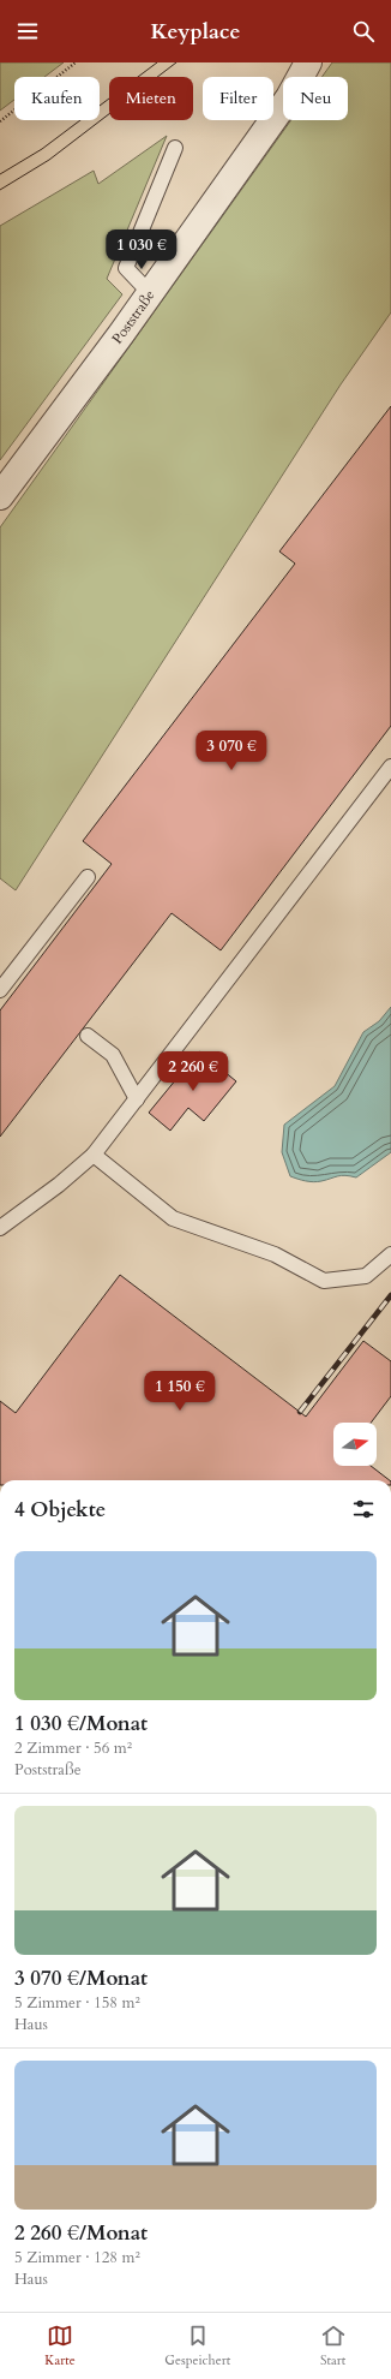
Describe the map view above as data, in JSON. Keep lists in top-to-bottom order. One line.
{"streets":{"street":["Poststraße"]},"north":"right","page":{"header":"Keyplace","chip":["Kaufen","Mieten","Filter","Neu"],"price":["1 030 €","3 070 €","2 260 €","1 150 €"],"heading":"4 Objekte","list":[{"name":"1 030 €/Monat","note":"2 Zimmer · 56 m² · Poststraße"},{"name":"3 070 €/Monat","note":"5 Zimmer · 158 m² · Haus"},{"name":"2 260 €/Monat","note":"5 Zimmer · 128 m² · Haus"}],"tabs":["Karte","Gespeichert","Start"]}}
